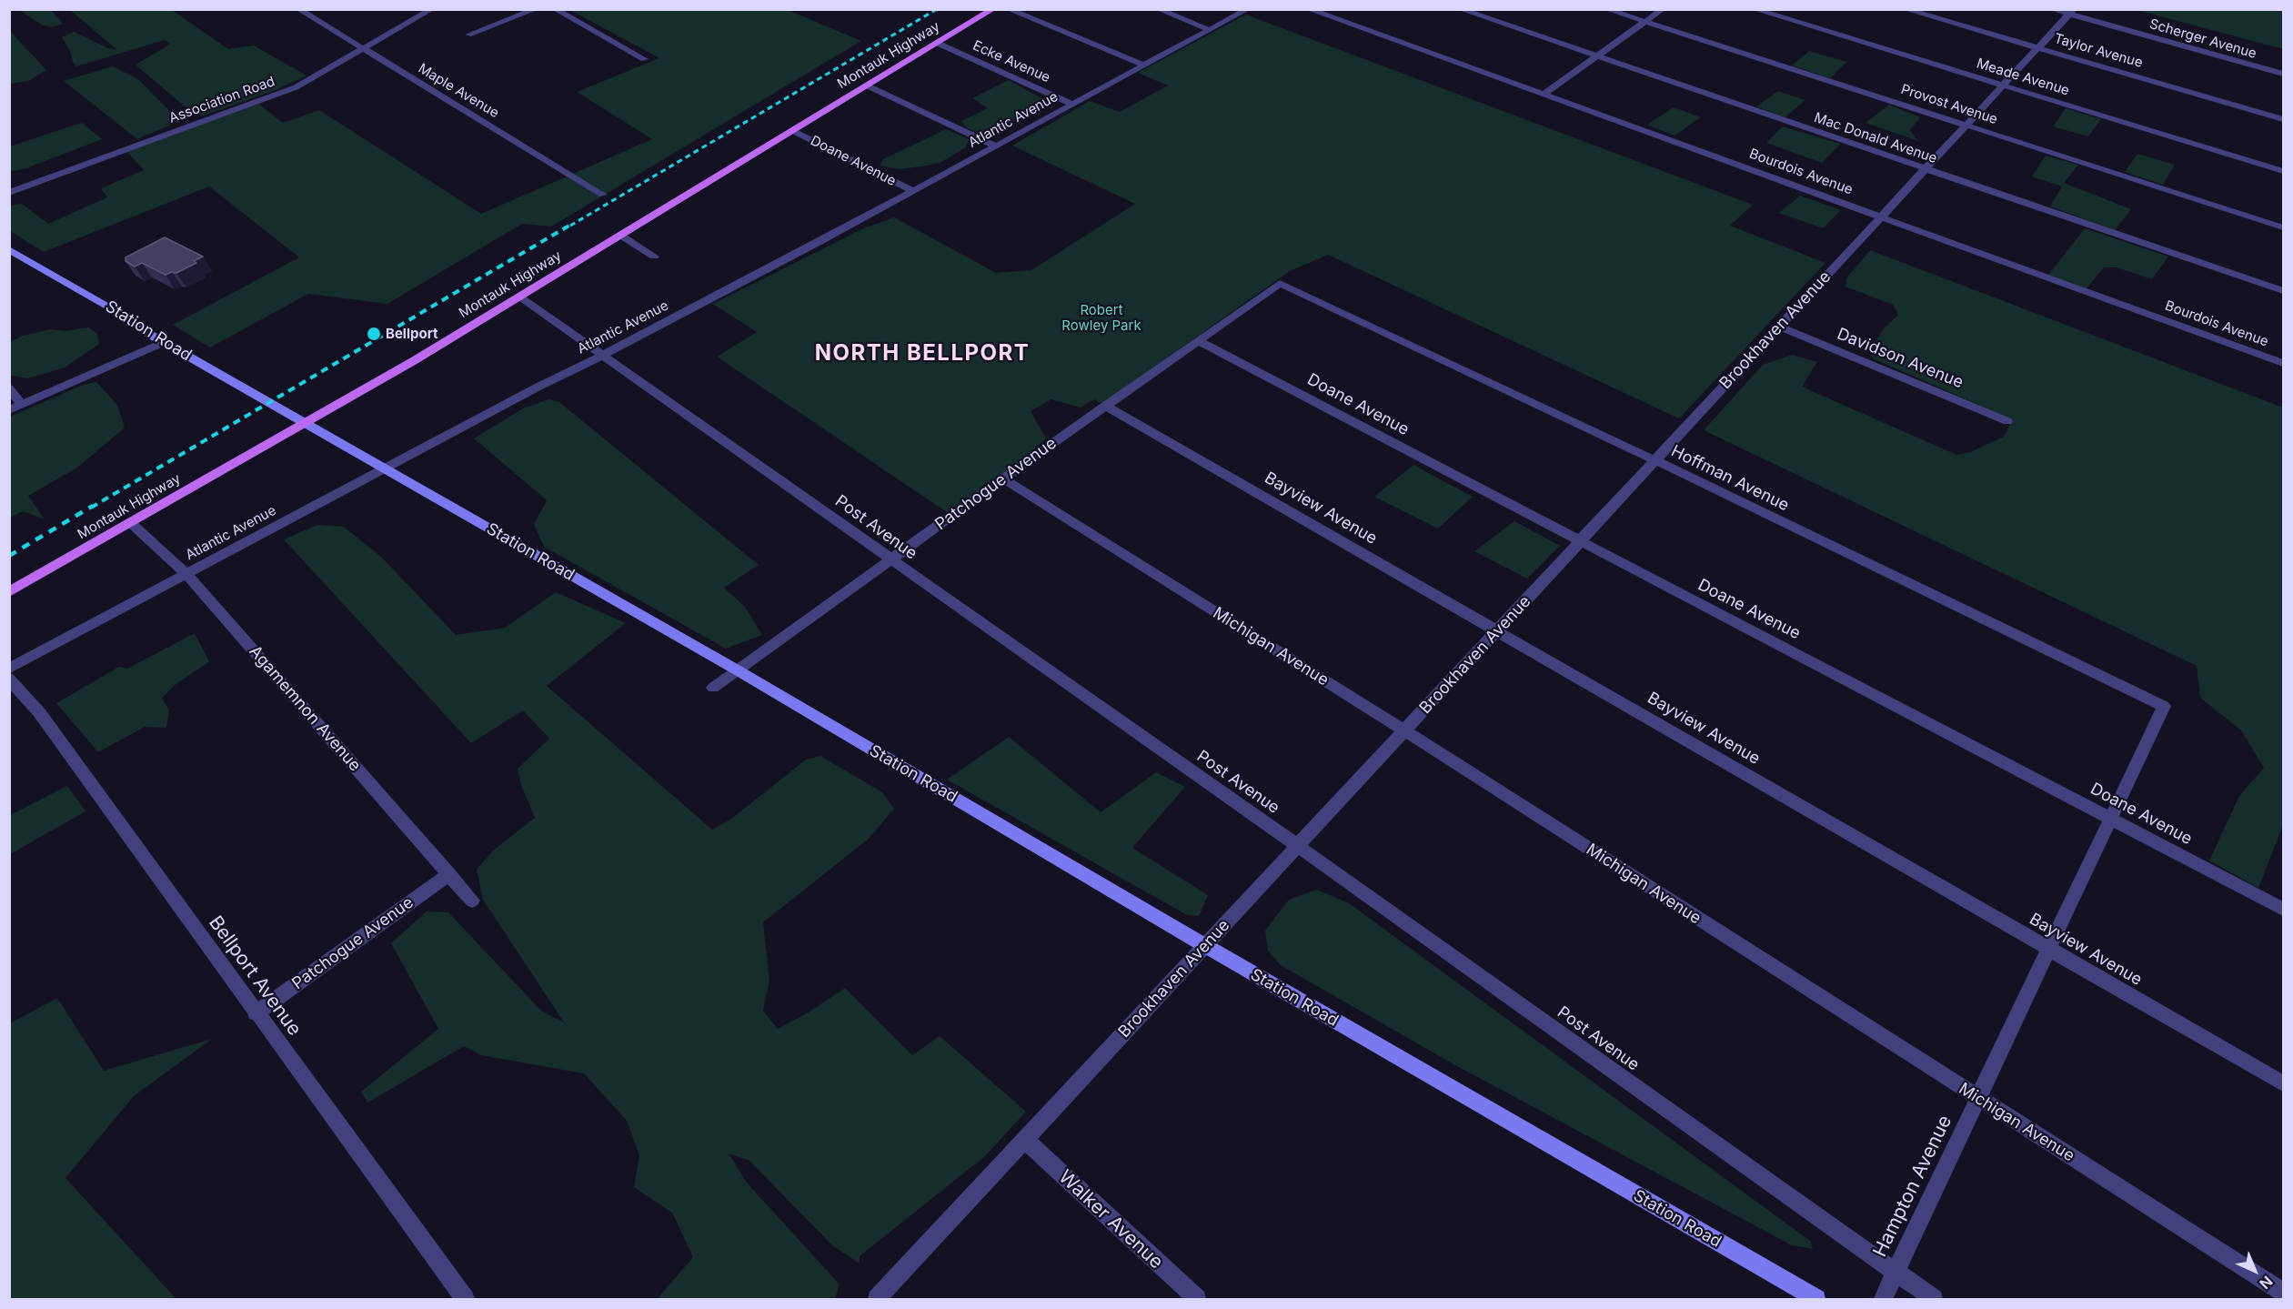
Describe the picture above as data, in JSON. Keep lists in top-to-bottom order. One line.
{"streets":{"main road":["Montauk Highway","Station Road"],"street":["Scherger Avenue","Taylor Avenue","Ecke Avenue","Meade Avenue","Maple Avenue","Association Road","Provost Avenue","Atlantic Avenue","Mac Donald Avenue","Doane Avenue","Bourdois Avenue","Brookhaven Avenue","Davidson Avenue","Hoffman Avenue","Patchogue Avenue","Bayview Avenue","Post Avenue","Michigan Avenue","Agamemnon Avenue","Bellport Avenue","Hampton Avenue","Walker Avenue"]},"crossings":[["Scherger Avenue","Brookhaven Avenue"],["Taylor Avenue","Brookhaven Avenue"],["Montauk Highway","Ecke Avenue"],["Montauk Highway","Doane Avenue"],["Montauk Highway","Station Road"],["Montauk Highway","Post Avenue"],["Montauk Highway","Agamemnon Avenue"],["Ecke Avenue","Atlantic Avenue"],["Meade Avenue","Brookhaven Avenue"],["Maple Avenue","Association Road"],["Provost Avenue","Brookhaven Avenue"],["Atlantic Avenue","Doane Avenue"],["Atlantic Avenue","Station Road"],["Atlantic Avenue","Post Avenue"],["Atlantic Avenue","Agamemnon Avenue"],["Mac Donald Avenue","Brookhaven Avenue"],["Doane Avenue","Brookhaven Avenue"],["Doane Avenue","Patchogue Avenue"],["Doane Avenue","Hampton Avenue"],["Bourdois Avenue","Brookhaven Avenue"],["Brookhaven Avenue","Station Road"],["Brookhaven Avenue","Davidson Avenue"],["Brookhaven Avenue","Hoffman Avenue"],["Brookhaven Avenue","Bayview Avenue"],["Brookhaven Avenue","Post Avenue"],["Brookhaven Avenue","Michigan Avenue"],["Brookhaven Avenue","Walker Avenue"],["Station Road","Patchogue Avenue"],["Hoffman Avenue","Patchogue Avenue"],["Hoffman Avenue","Hampton Avenue"],["Patchogue Avenue","Bayview Avenue"],["Patchogue Avenue","Post Avenue"],["Patchogue Avenue","Michigan Avenue"],["Patchogue Avenue","Agamemnon Avenue"],["Patchogue Avenue","Bellport Avenue"],["Bayview Avenue","Hampton Avenue"],["Post Avenue","Hampton Avenue"],["Michigan Avenue","Hampton Avenue"]],"districts":["NORTH BELLPORT"],"parks":["Robert Rowley Park"],"places":["Bellport"],"north":"bottom right"}
